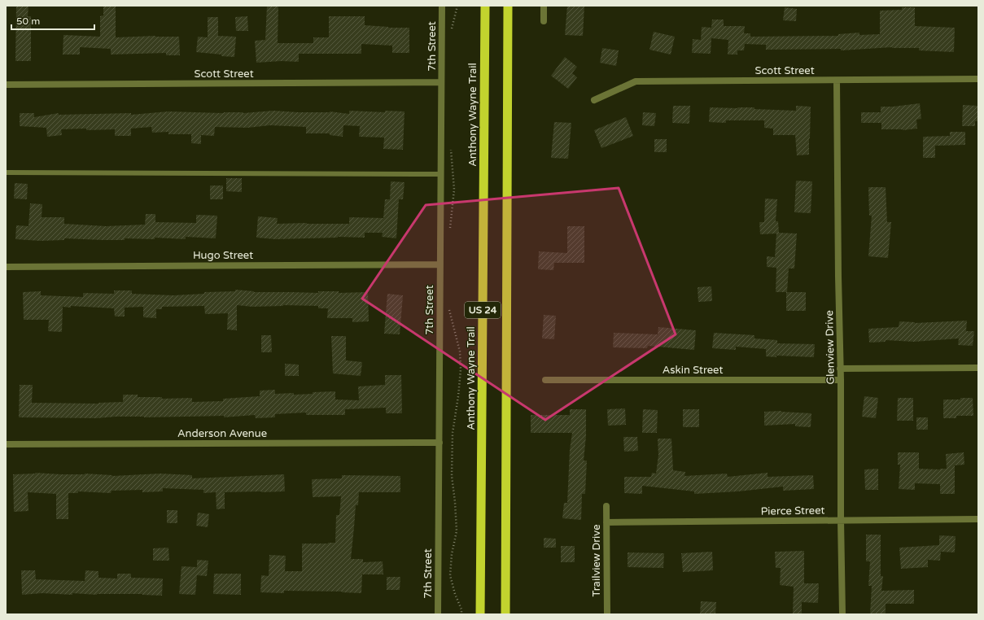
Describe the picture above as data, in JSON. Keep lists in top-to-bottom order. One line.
{"streets":{"highway":["Anthony Wayne Trail","US 24"],"street":["7th Street","Scott Street","Hugo Street","Glenview Drive","Askin Street","Anderson Avenue","Pierce Street","Trailview Drive"]},"crossings":[["7th Street","Scott Street"],["7th Street","Hugo Street"],["7th Street","Anderson Avenue"],["Scott Street","Glenview Drive"],["Glenview Drive","Askin Street"],["Glenview Drive","Pierce Street"],["Pierce Street","Trailview Drive"]],"scale_bar":"50 m"}
